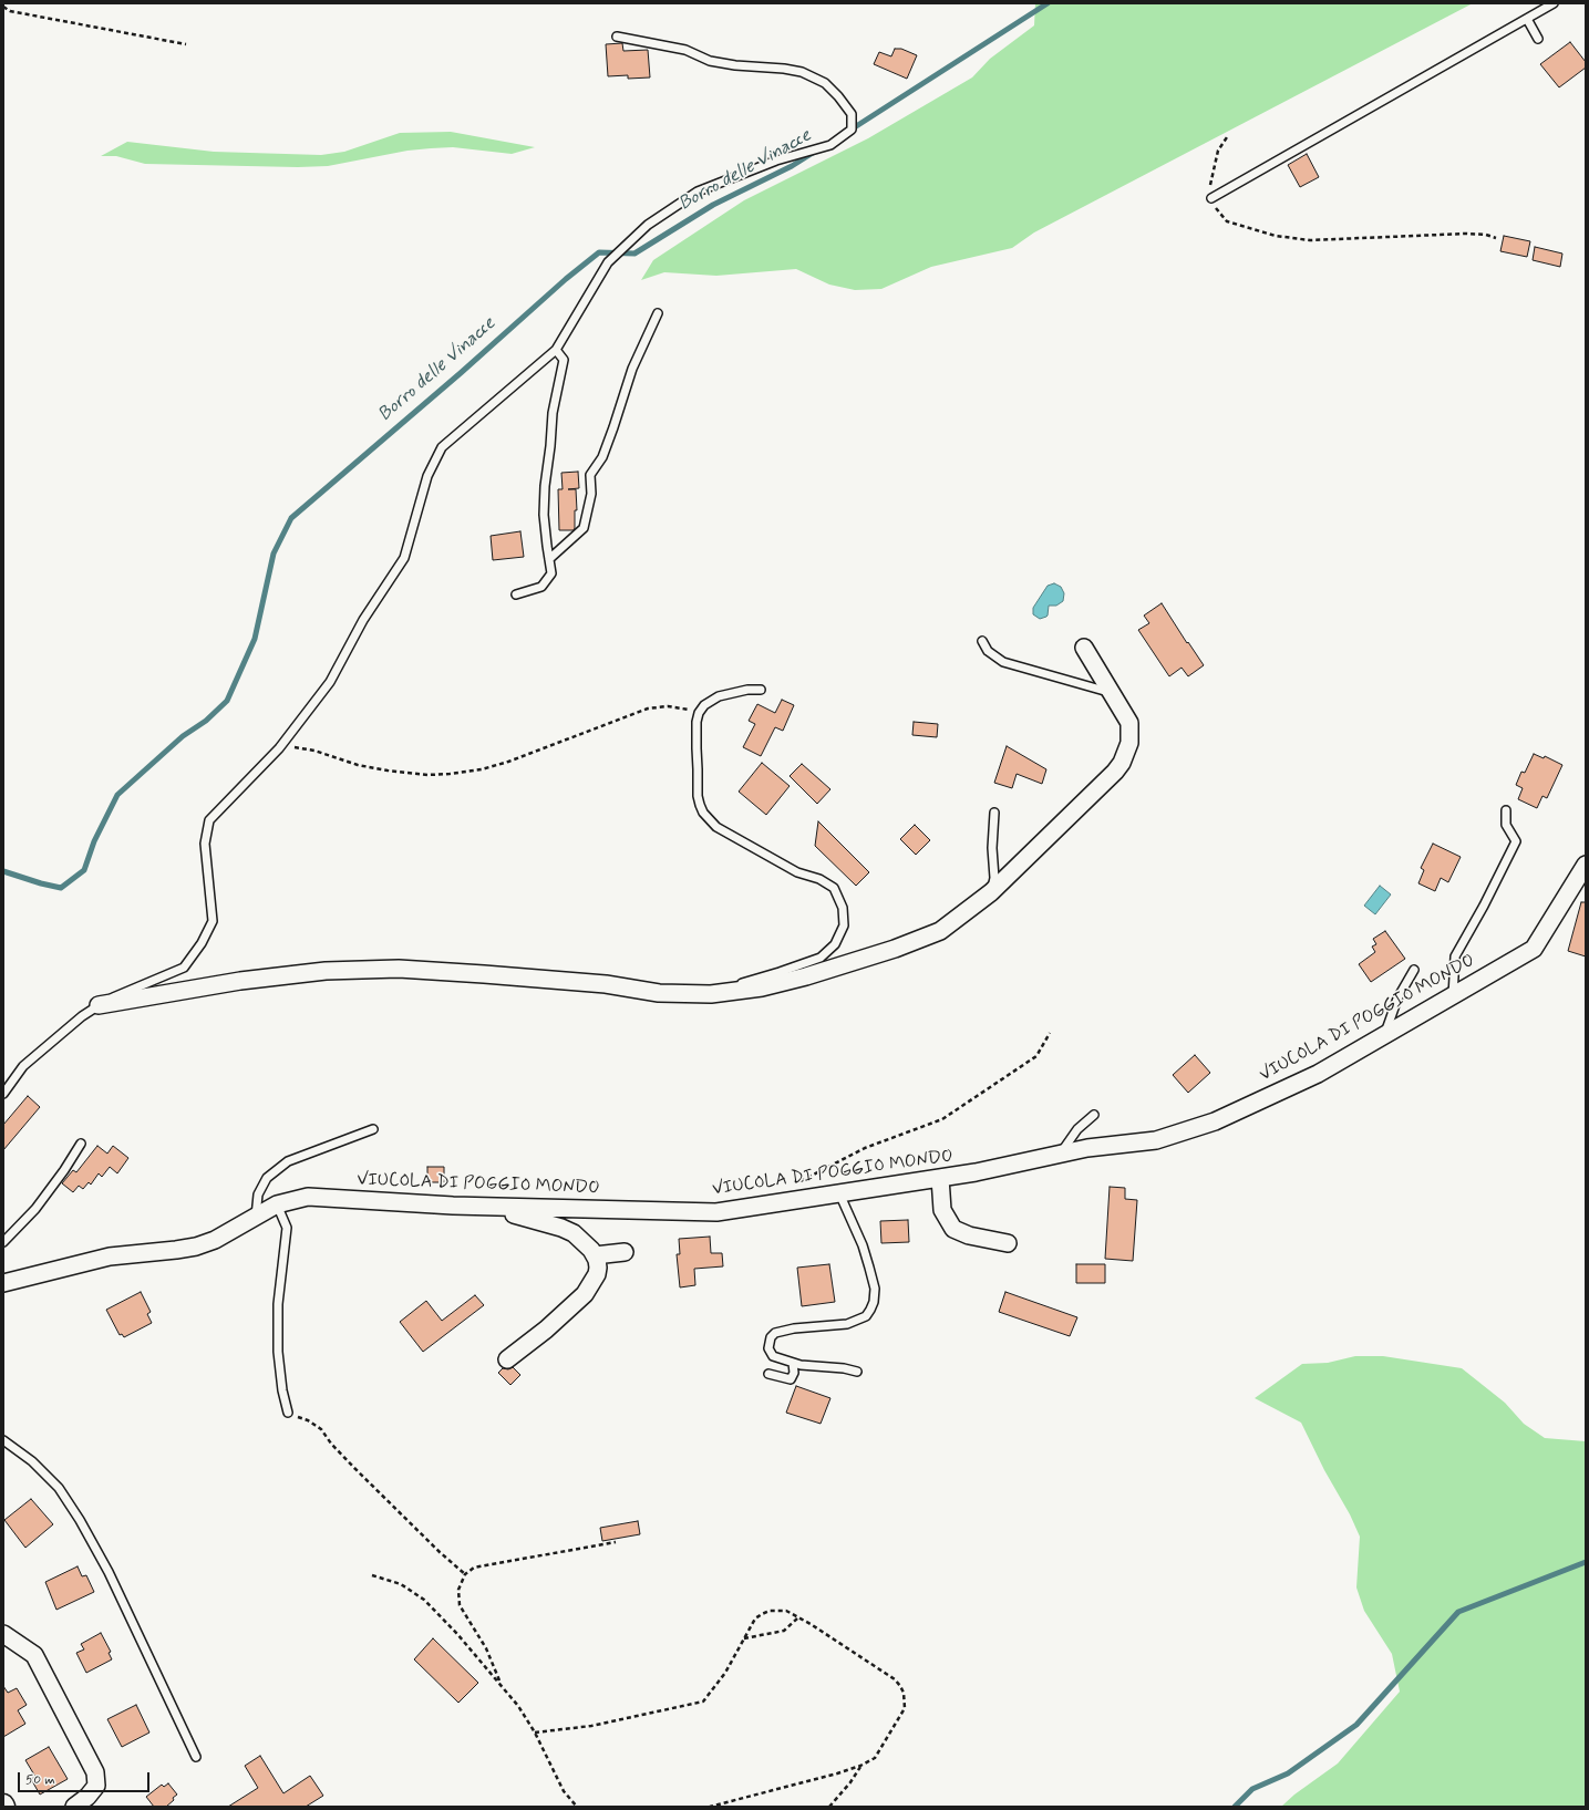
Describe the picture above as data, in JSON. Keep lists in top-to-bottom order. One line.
{"streets":{"street":["VIUCOLA DI POGGIO MONDO"]},"water":["Borro delle Vinacce"],"scale_bar":"50 m"}
